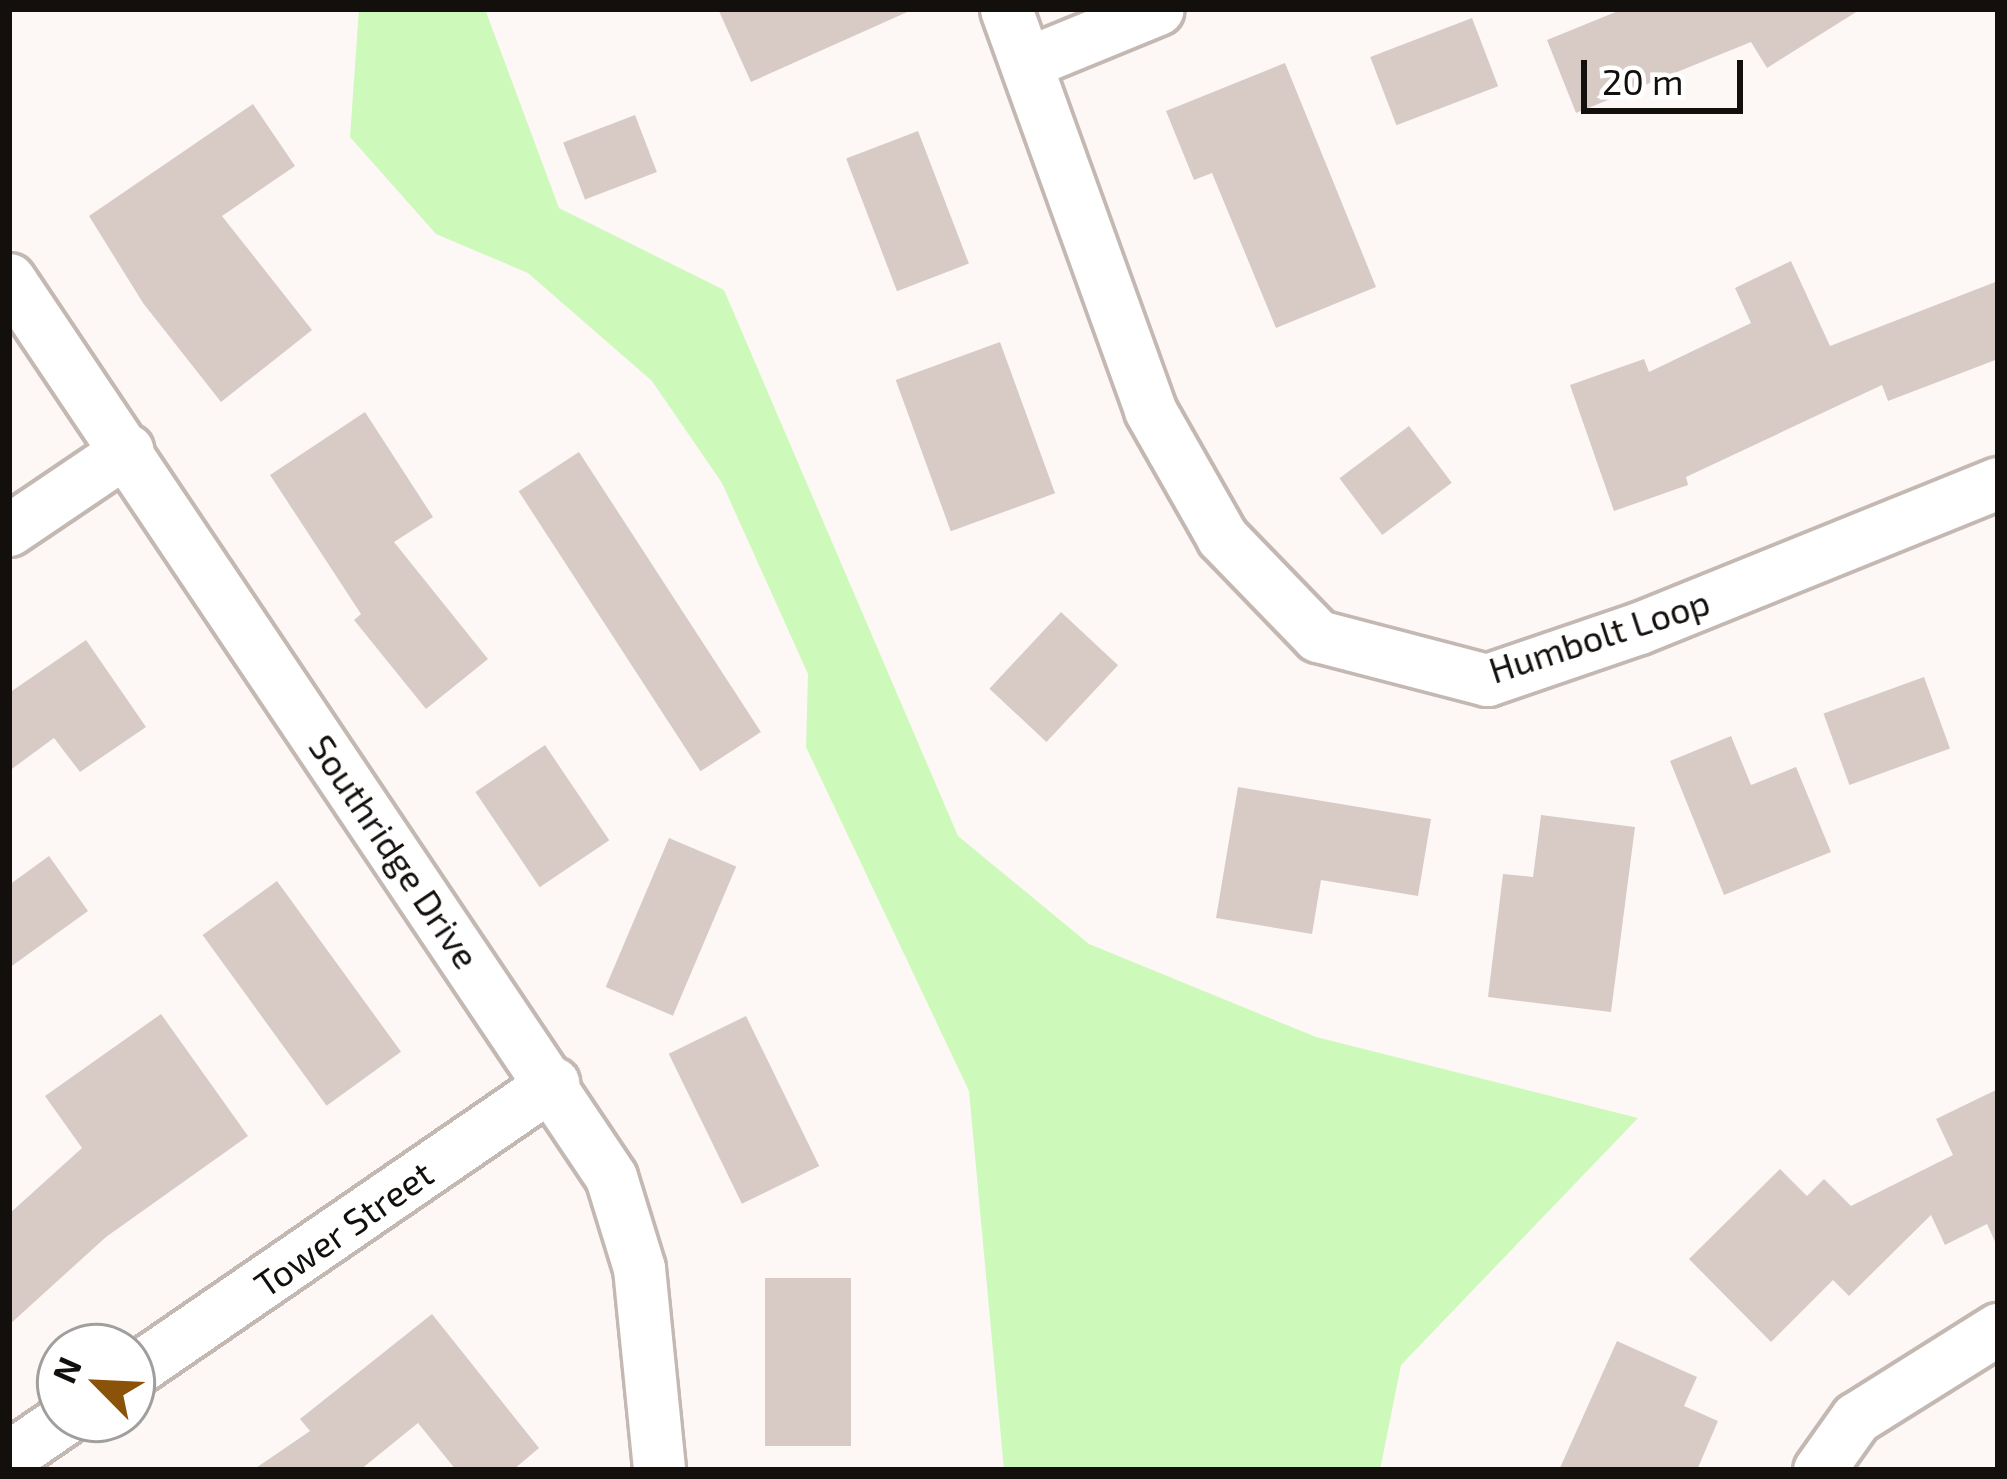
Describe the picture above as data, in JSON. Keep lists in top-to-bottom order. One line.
{"streets":{"street":["Humbolt Loop","Southridge Drive","Tower Street"]},"crossings":[["Southridge Drive","Tower Street"]],"scale_bar":"20 m","north":"top left"}
